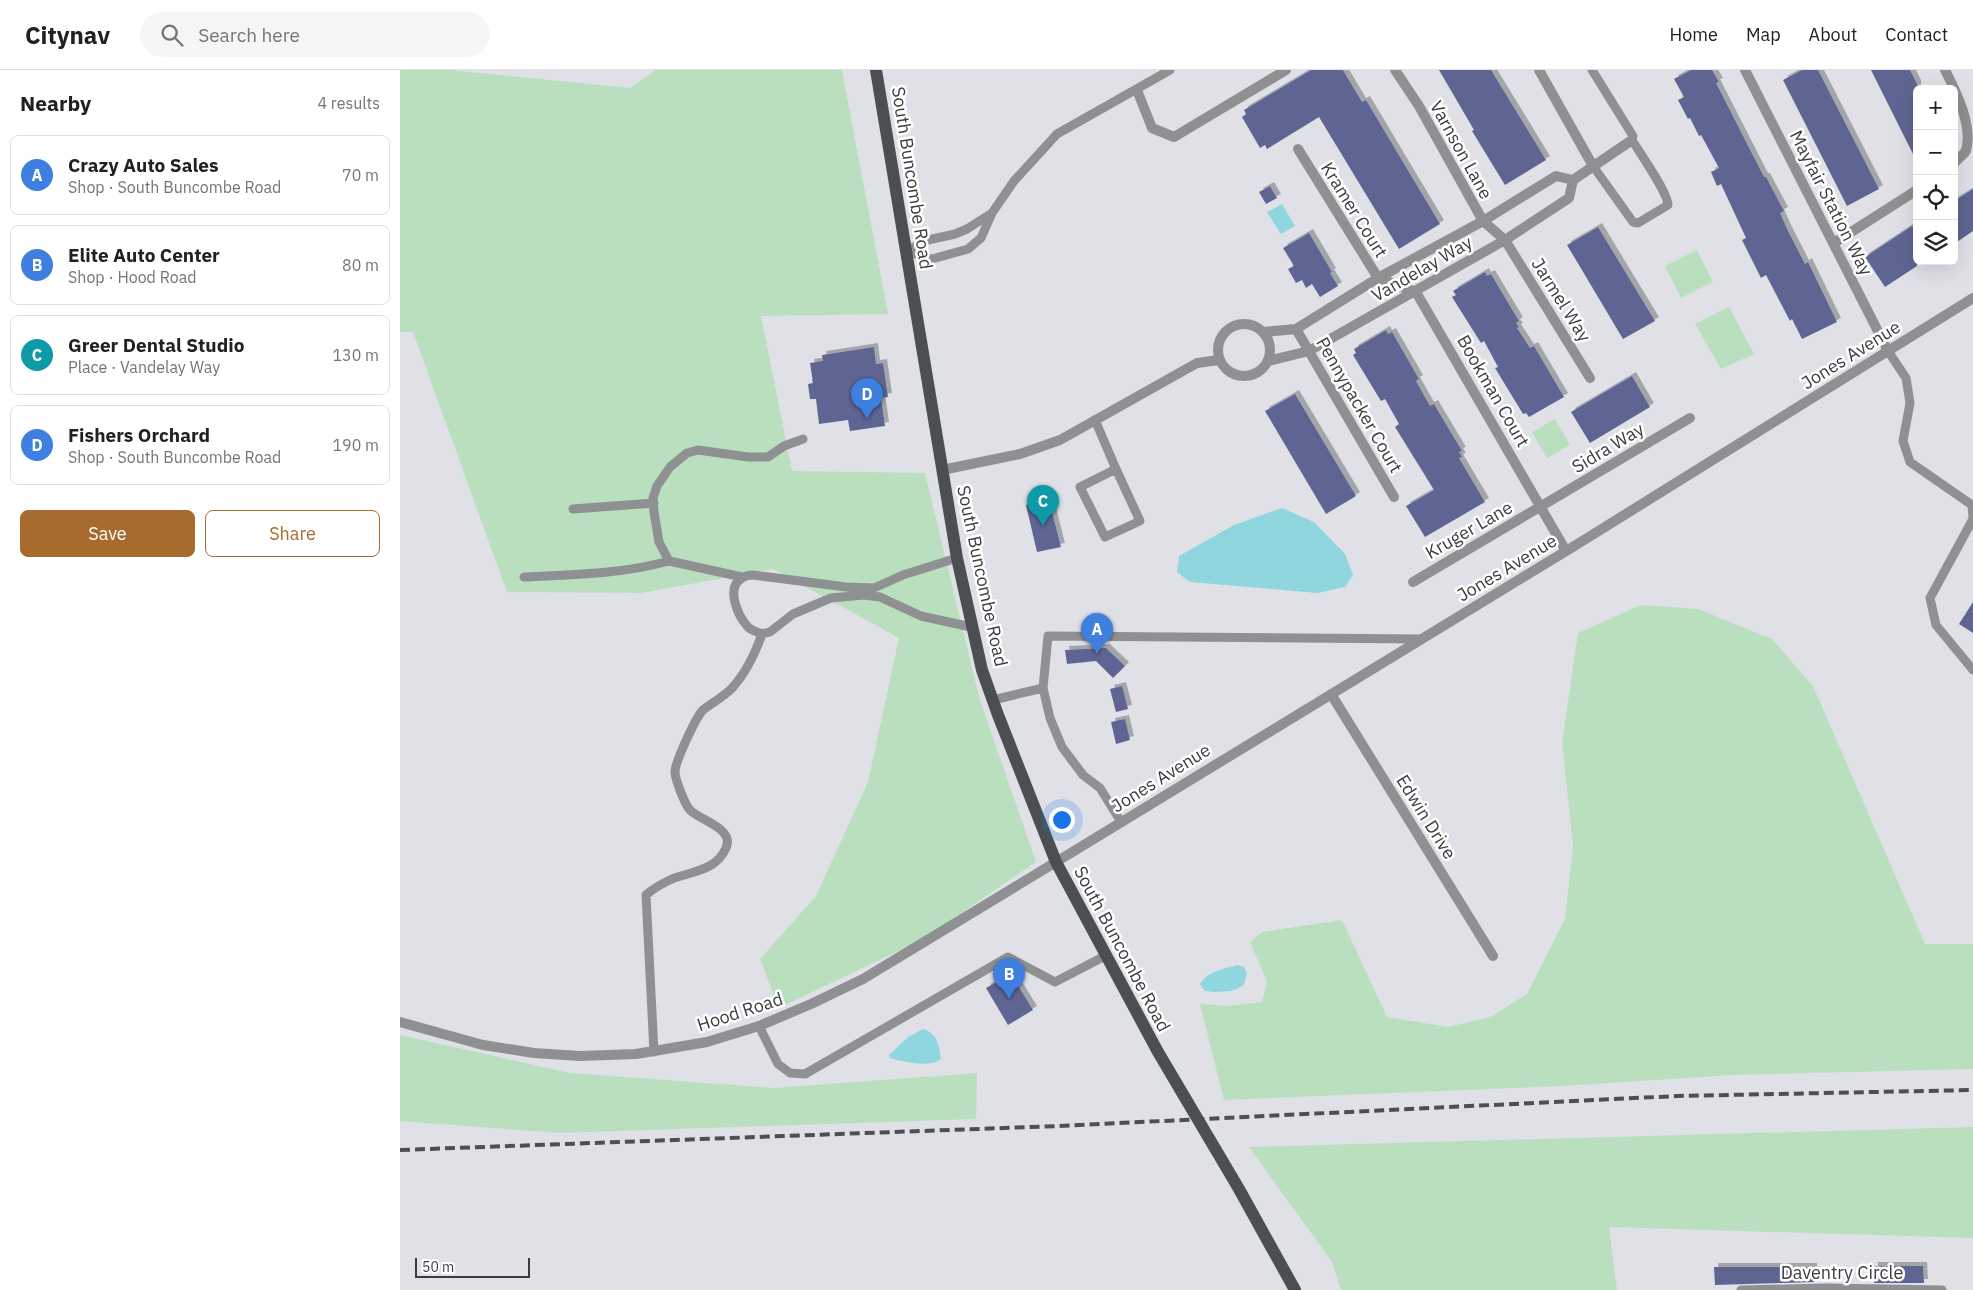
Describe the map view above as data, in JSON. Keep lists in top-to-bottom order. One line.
{"streets":{"main road":["South Buncombe Road"],"street":["Varnson Lane","Mayfair Station Way","Kramer Court","Vandelay Way","Jarmel Way","Jones Avenue","Bookman Court","Pennypacker Court","Sidra Way","Kruger Lane","Edwin Drive","Hood Road"],"lane":["Daventry Circle"]},"crossings":[["Varnson Lane","Vandelay Way"],["Varnson Lane","Jarmel Way"],["South Buncombe Road","Jones Avenue"],["South Buncombe Road","Hood Road"],["Mayfair Station Way","Jones Avenue"],["Kramer Court","Vandelay Way"],["Kramer Court","Bookman Court"],["Vandelay Way","Jarmel Way"],["Vandelay Way","Bookman Court"],["Vandelay Way","Pennypacker Court"],["Jones Avenue","Bookman Court"],["Jones Avenue","Edwin Drive"],["Jones Avenue","Hood Road"],["Bookman Court","Sidra Way"],["Bookman Court","Kruger Lane"],["Sidra Way","Kruger Lane"]],"scale_bar":"50 m","page":{"header":"Citynav","search":"Search here","nav":["Home","Map","About","Contact"],"heading":["Nearby","4 results"],"map_buttons":["+","−"],"list":[{"mark":"A","name":"Crazy Auto Sales","note":"Shop · South Buncombe Road","value":"70 m"},{"mark":"B","name":"Elite Auto Center","note":"Shop · Hood Road","value":"80 m"},{"mark":"C","name":"Greer Dental Studio","note":"Place · Vandelay Way","value":"130 m"},{"mark":"D","name":"Fishers Orchard","note":"Shop · South Buncombe Road","value":"190 m"}],"pins":["D","C","A","B"],"buttons":["Save","Share"],"scale":"50 m"}}
